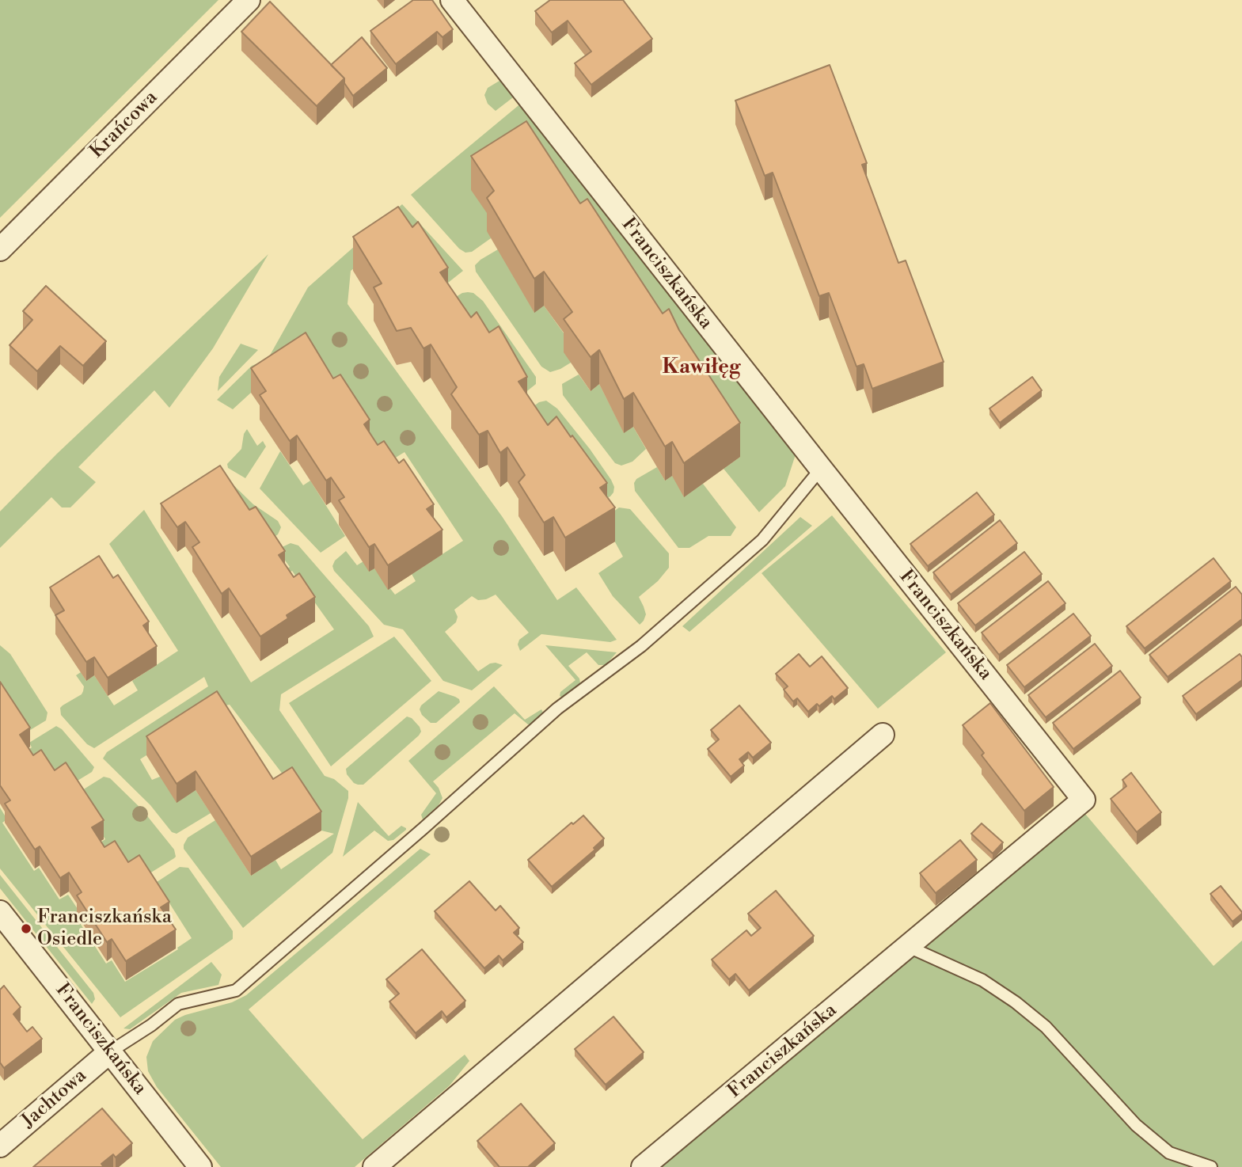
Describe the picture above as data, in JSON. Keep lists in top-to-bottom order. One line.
{"streets":{"street":["Krańcowa","Franciszkańska","Jachtowa"]},"crossings":[["Franciszkańska","Jachtowa"]],"districts":["Kawiłęg"],"places":["Franciszkańska Osiedle"]}
